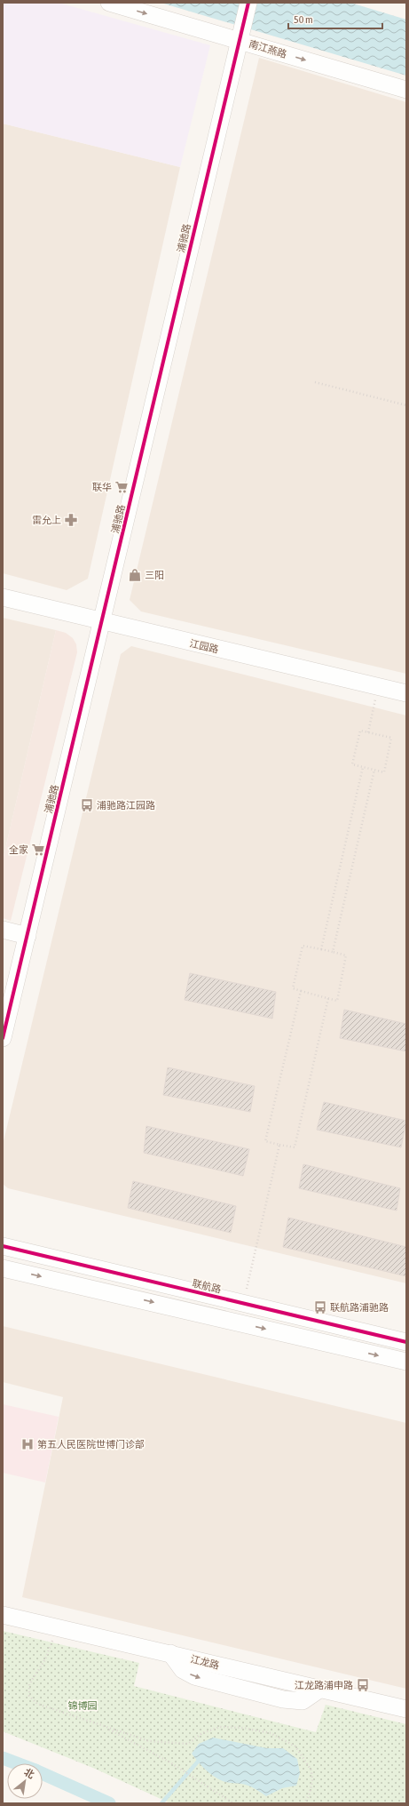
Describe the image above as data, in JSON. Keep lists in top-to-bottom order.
{
  "streets": {
    "street": [
      "南江燕路",
      "浦驰路",
      "江园路",
      "联航路",
      "江龙路"
    ]
  },
  "crossings": [
    ["南江燕路", "浦驰路"],
    ["浦驰路", "江园路"]
  ],
  "one_way": ["南江燕路"],
  "parks": ["锦博园"],
  "places": {
    "supermarket": ["联华", "全家"],
    "pharmacy": ["雷允上"],
    "shop": ["三阳"],
    "bus stop": ["浦驰路江园路", "联航路浦驰路", "江龙路浦申路"],
    "hospital": ["第五人民医院世博门诊部"]
  },
  "scale_bar": "50 m",
  "north": "top right"
}
